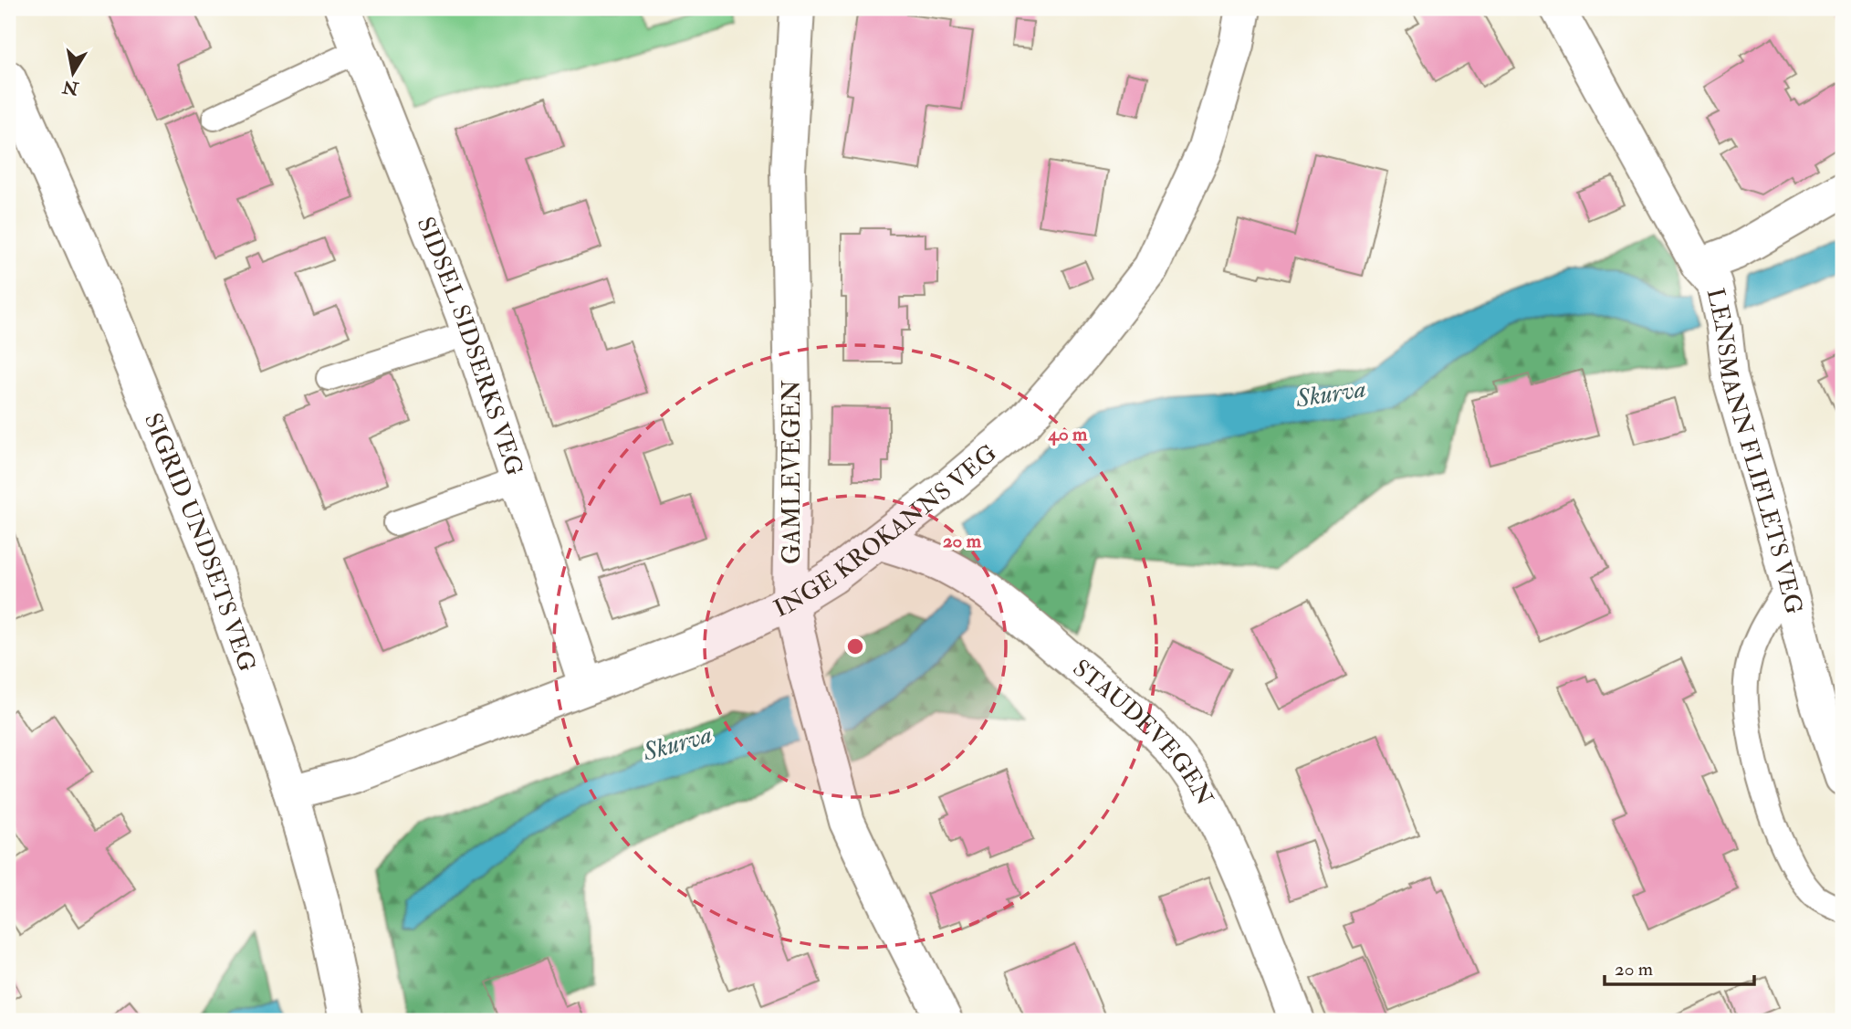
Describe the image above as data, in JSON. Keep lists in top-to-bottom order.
{
  "streets": {
    "street": [
      "SIDSEL SIDSERKS VEG",
      "LENSMANN FLIFLETS VEG",
      "GAMLEVEGEN",
      "INGE KROKANNS VEG",
      "SIGRID UNDSETS VEG",
      "STAUDEVEGEN"
    ]
  },
  "crossings": [
    ["SIDSEL SIDSERKS VEG", "INGE KROKANNS VEG"],
    ["GAMLEVEGEN", "INGE KROKANNS VEG"],
    ["INGE KROKANNS VEG", "SIGRID UNDSETS VEG"],
    ["INGE KROKANNS VEG", "STAUDEVEGEN"]
  ],
  "water": ["Skurva"],
  "scale_bar": "20 m",
  "north": "bottom",
  "rings": ["40 m", "20 m"]
}
